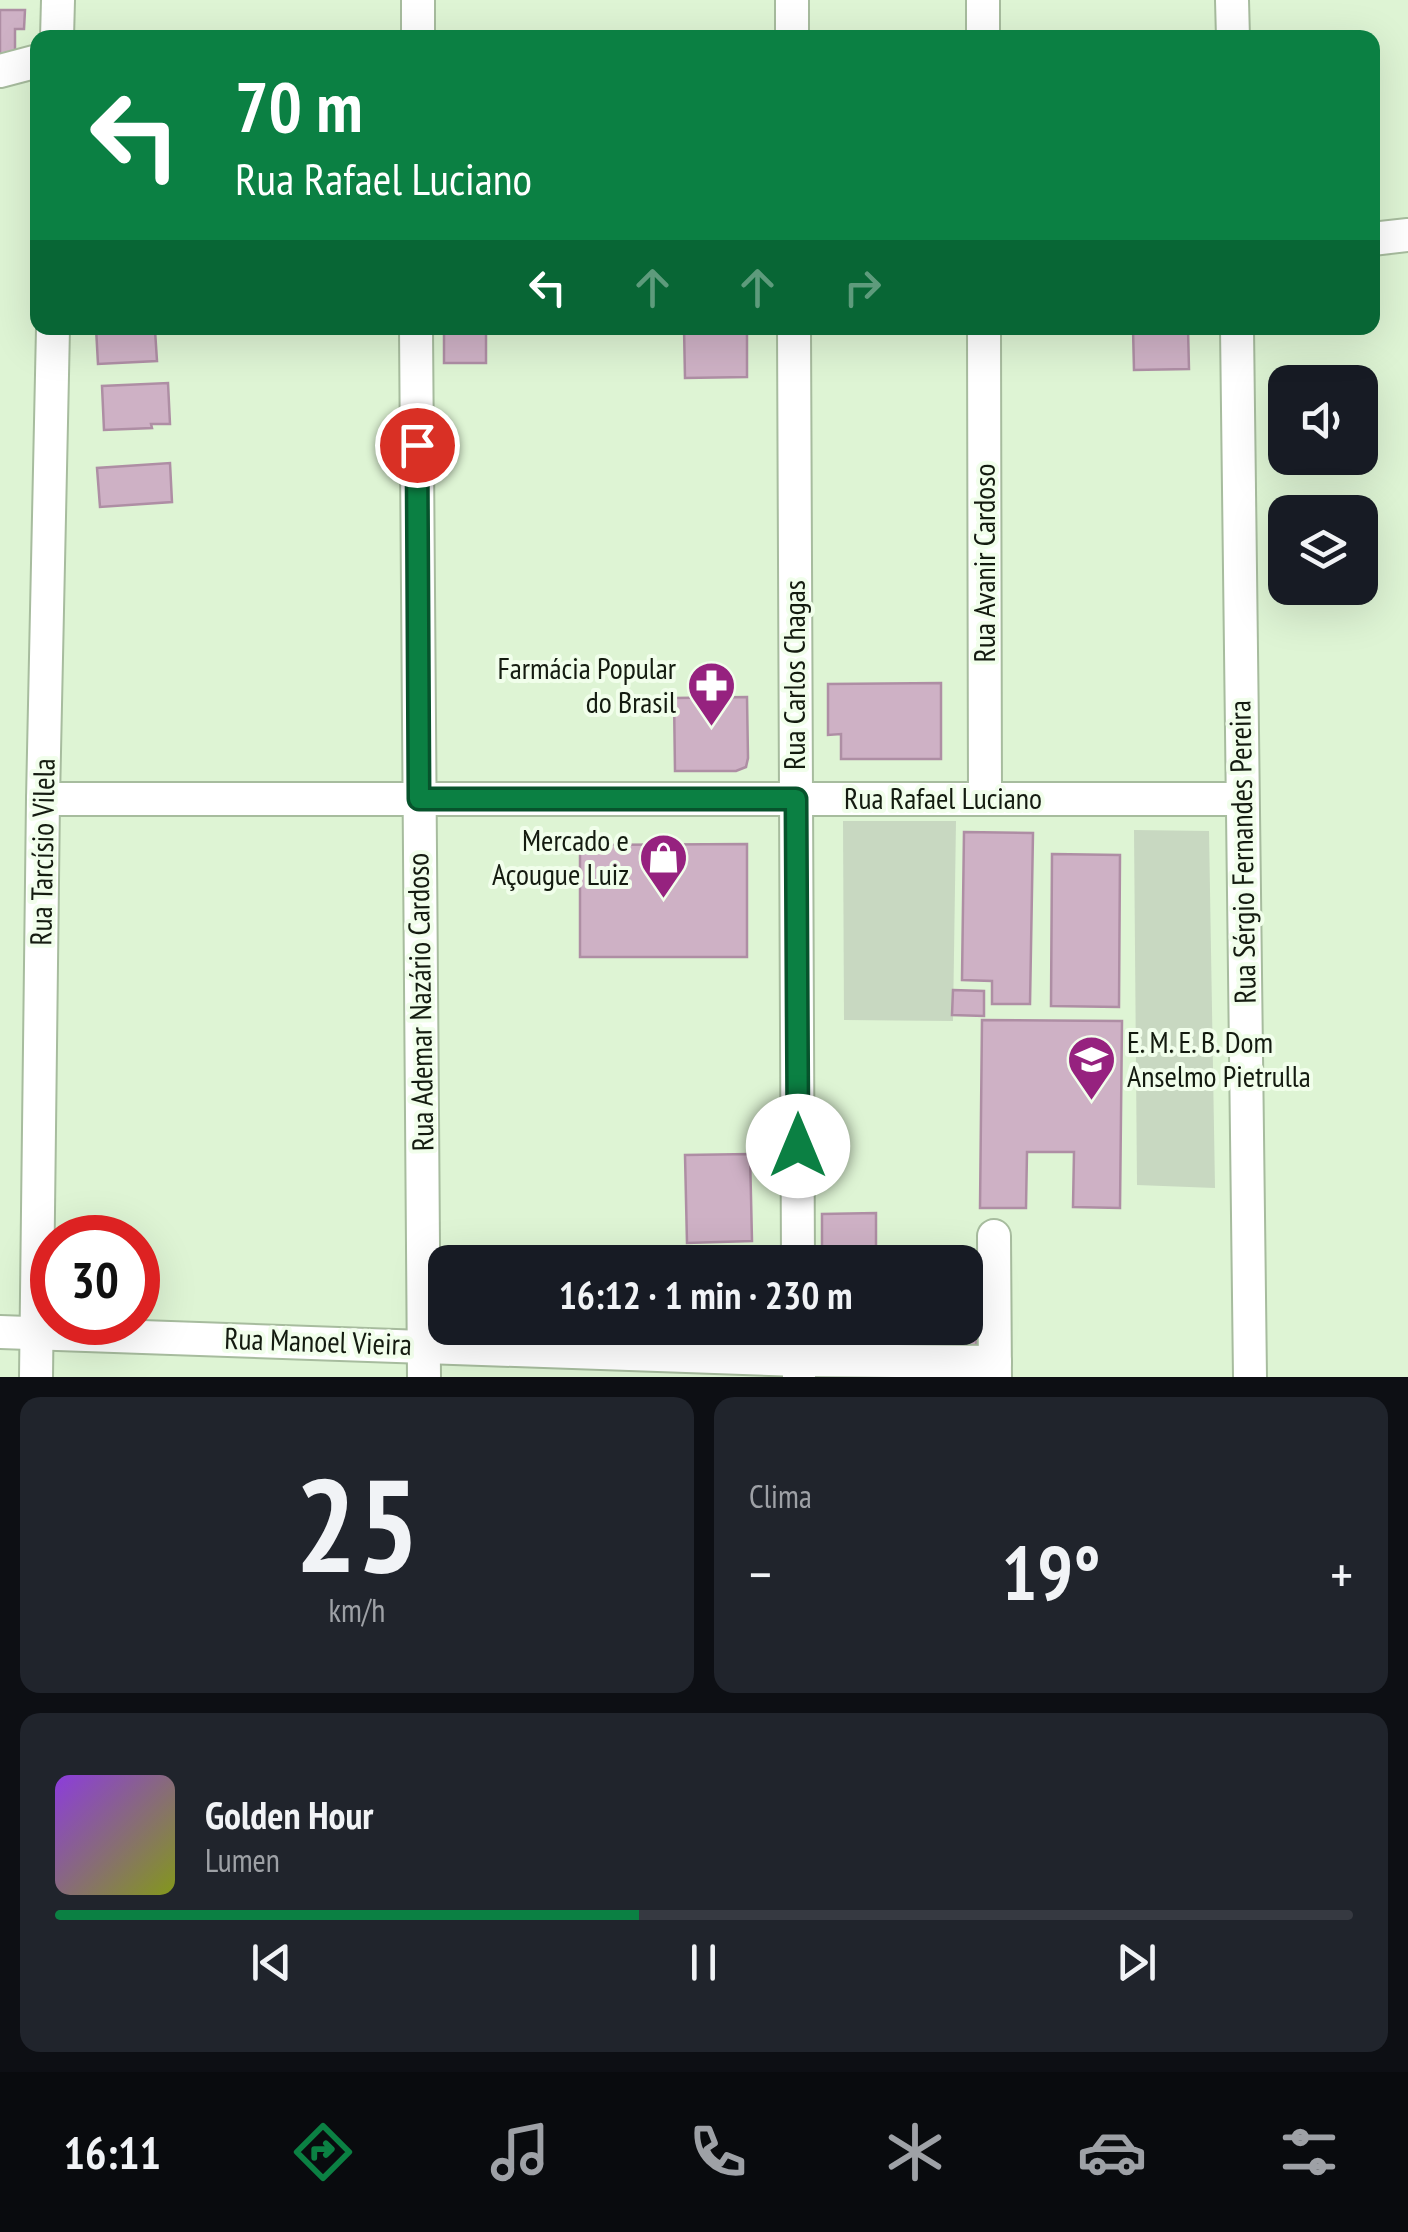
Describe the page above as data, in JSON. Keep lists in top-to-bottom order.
{
  "streets": {
    "street": [
      "Rua Avanir Cardoso",
      "Rua Carlos Chagas",
      "Rua Rafael Luciano",
      "Rua Tarcísio Vilela",
      "Rua Sérgio Fernandes Pereira",
      "Rua Ademar Nazário Cardoso",
      "Rua Manoel Vieira"
    ]
  },
  "crossings": [
    ["Rua Avanir Cardoso", "Rua Rafael Luciano"],
    ["Rua Carlos Chagas", "Rua Rafael Luciano"],
    ["Rua Rafael Luciano", "Rua Tarcísio Vilela"],
    ["Rua Rafael Luciano", "Rua Sérgio Fernandes Pereira"],
    ["Rua Rafael Luciano", "Rua Ademar Nazário Cardoso"],
    ["Rua Ademar Nazário Cardoso", "Rua Manoel Vieira"]
  ],
  "places": {
    "pharmacy": ["Farmácia Popular do Brasil"],
    "shop": ["Mercado e Açougue Luiz"],
    "school or university": ["E. M. E. B. Dom Anselmo Pietrulla"]
  },
  "page": {
    "turn": ["70 m", "Rua Rafael Luciano"],
    "limit": "30",
    "trip": "16:12 · 1 min · 230 m",
    "tile": [
      ["25", "km/h"],
      "Clima"
    ],
    "heat": ["−", "19°", "+"],
    "song": ["Golden Hour", "Lumen"],
    "tabs": "16:11"
  }
}
